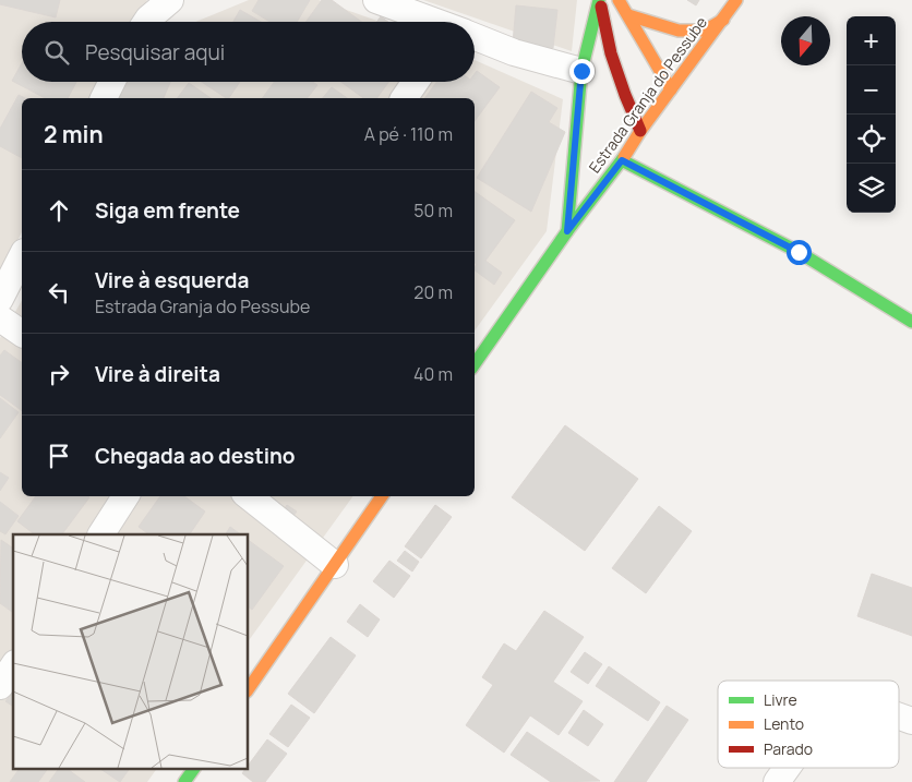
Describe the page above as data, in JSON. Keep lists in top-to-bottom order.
{
  "streets": {
    "main road": ["Estrada Granja do Pessube"]
  },
  "legend": ["Livre", "Lento", "Parado"],
  "north": "bottom",
  "page": {
    "map_buttons": ["+", "−"],
    "search": "Pesquisar aqui",
    "heading": ["2 min", "A pé · 110 m"],
    "list": [
      ["Siga em frente", "50 m"],
      ["Vire à esquerda", "Estrada Granja do Pessube", "20 m"],
      ["Vire à direita", "40 m"],
      "Chegada ao destino"
    ]
  }
}
